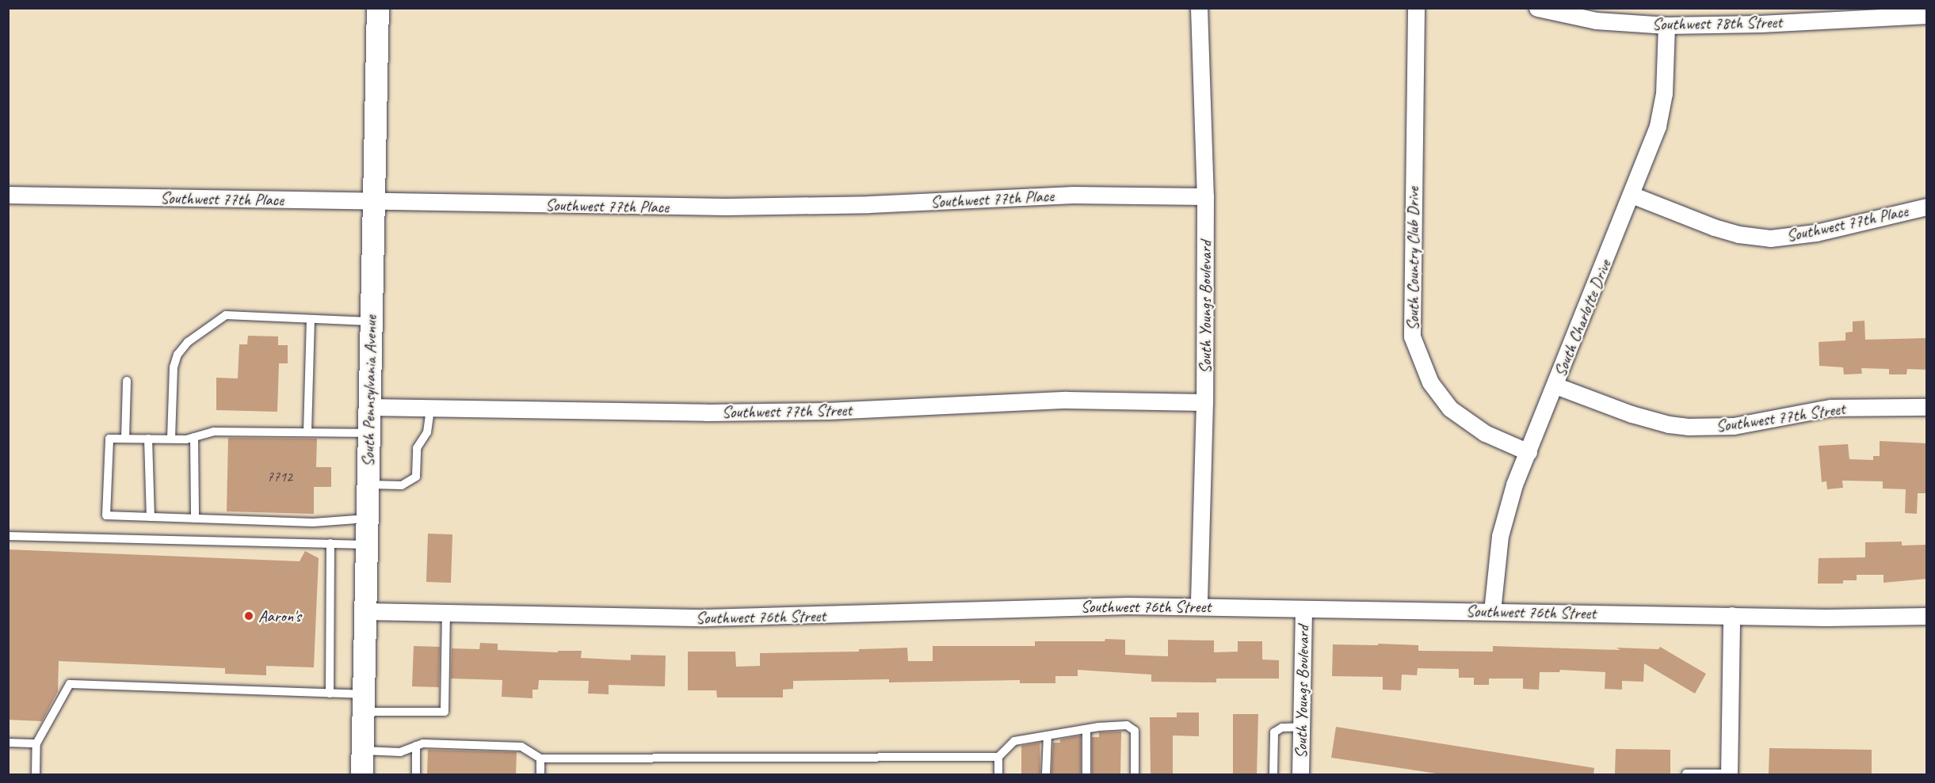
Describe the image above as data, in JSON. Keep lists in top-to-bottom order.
{
  "streets": {
    "main road": ["South Pennsylvania Avenue"],
    "street": [
      "Southwest 78th Street",
      "Southwest 77th Place",
      "South Country Club Drive",
      "South Youngs Boulevard",
      "South Charlotte Drive",
      "Southwest 77th Street",
      "Southwest 76th Street"
    ]
  },
  "crossings": [
    ["Southwest 78th Street", "South Charlotte Drive"],
    ["Southwest 77th Place", "South Youngs Boulevard"],
    ["Southwest 77th Place", "South Charlotte Drive"],
    ["Southwest 77th Place", "South Pennsylvania Avenue"],
    ["South Country Club Drive", "South Charlotte Drive"],
    ["South Youngs Boulevard", "Southwest 77th Street"],
    ["South Youngs Boulevard", "Southwest 76th Street"],
    ["South Charlotte Drive", "Southwest 77th Street"],
    ["South Charlotte Drive", "Southwest 76th Street"],
    ["South Pennsylvania Avenue", "Southwest 77th Street"],
    ["South Pennsylvania Avenue", "Southwest 76th Street"]
  ],
  "places": ["Aaron's"],
  "house_numbers": ["7712"]
}
